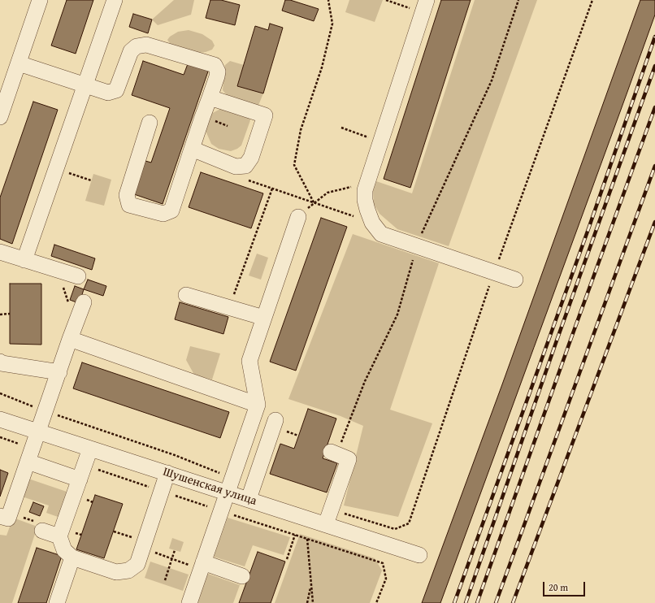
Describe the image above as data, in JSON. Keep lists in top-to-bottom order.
{
  "streets": {
    "street": ["Шушенская улица"]
  },
  "scale_bar": "20 m"
}
